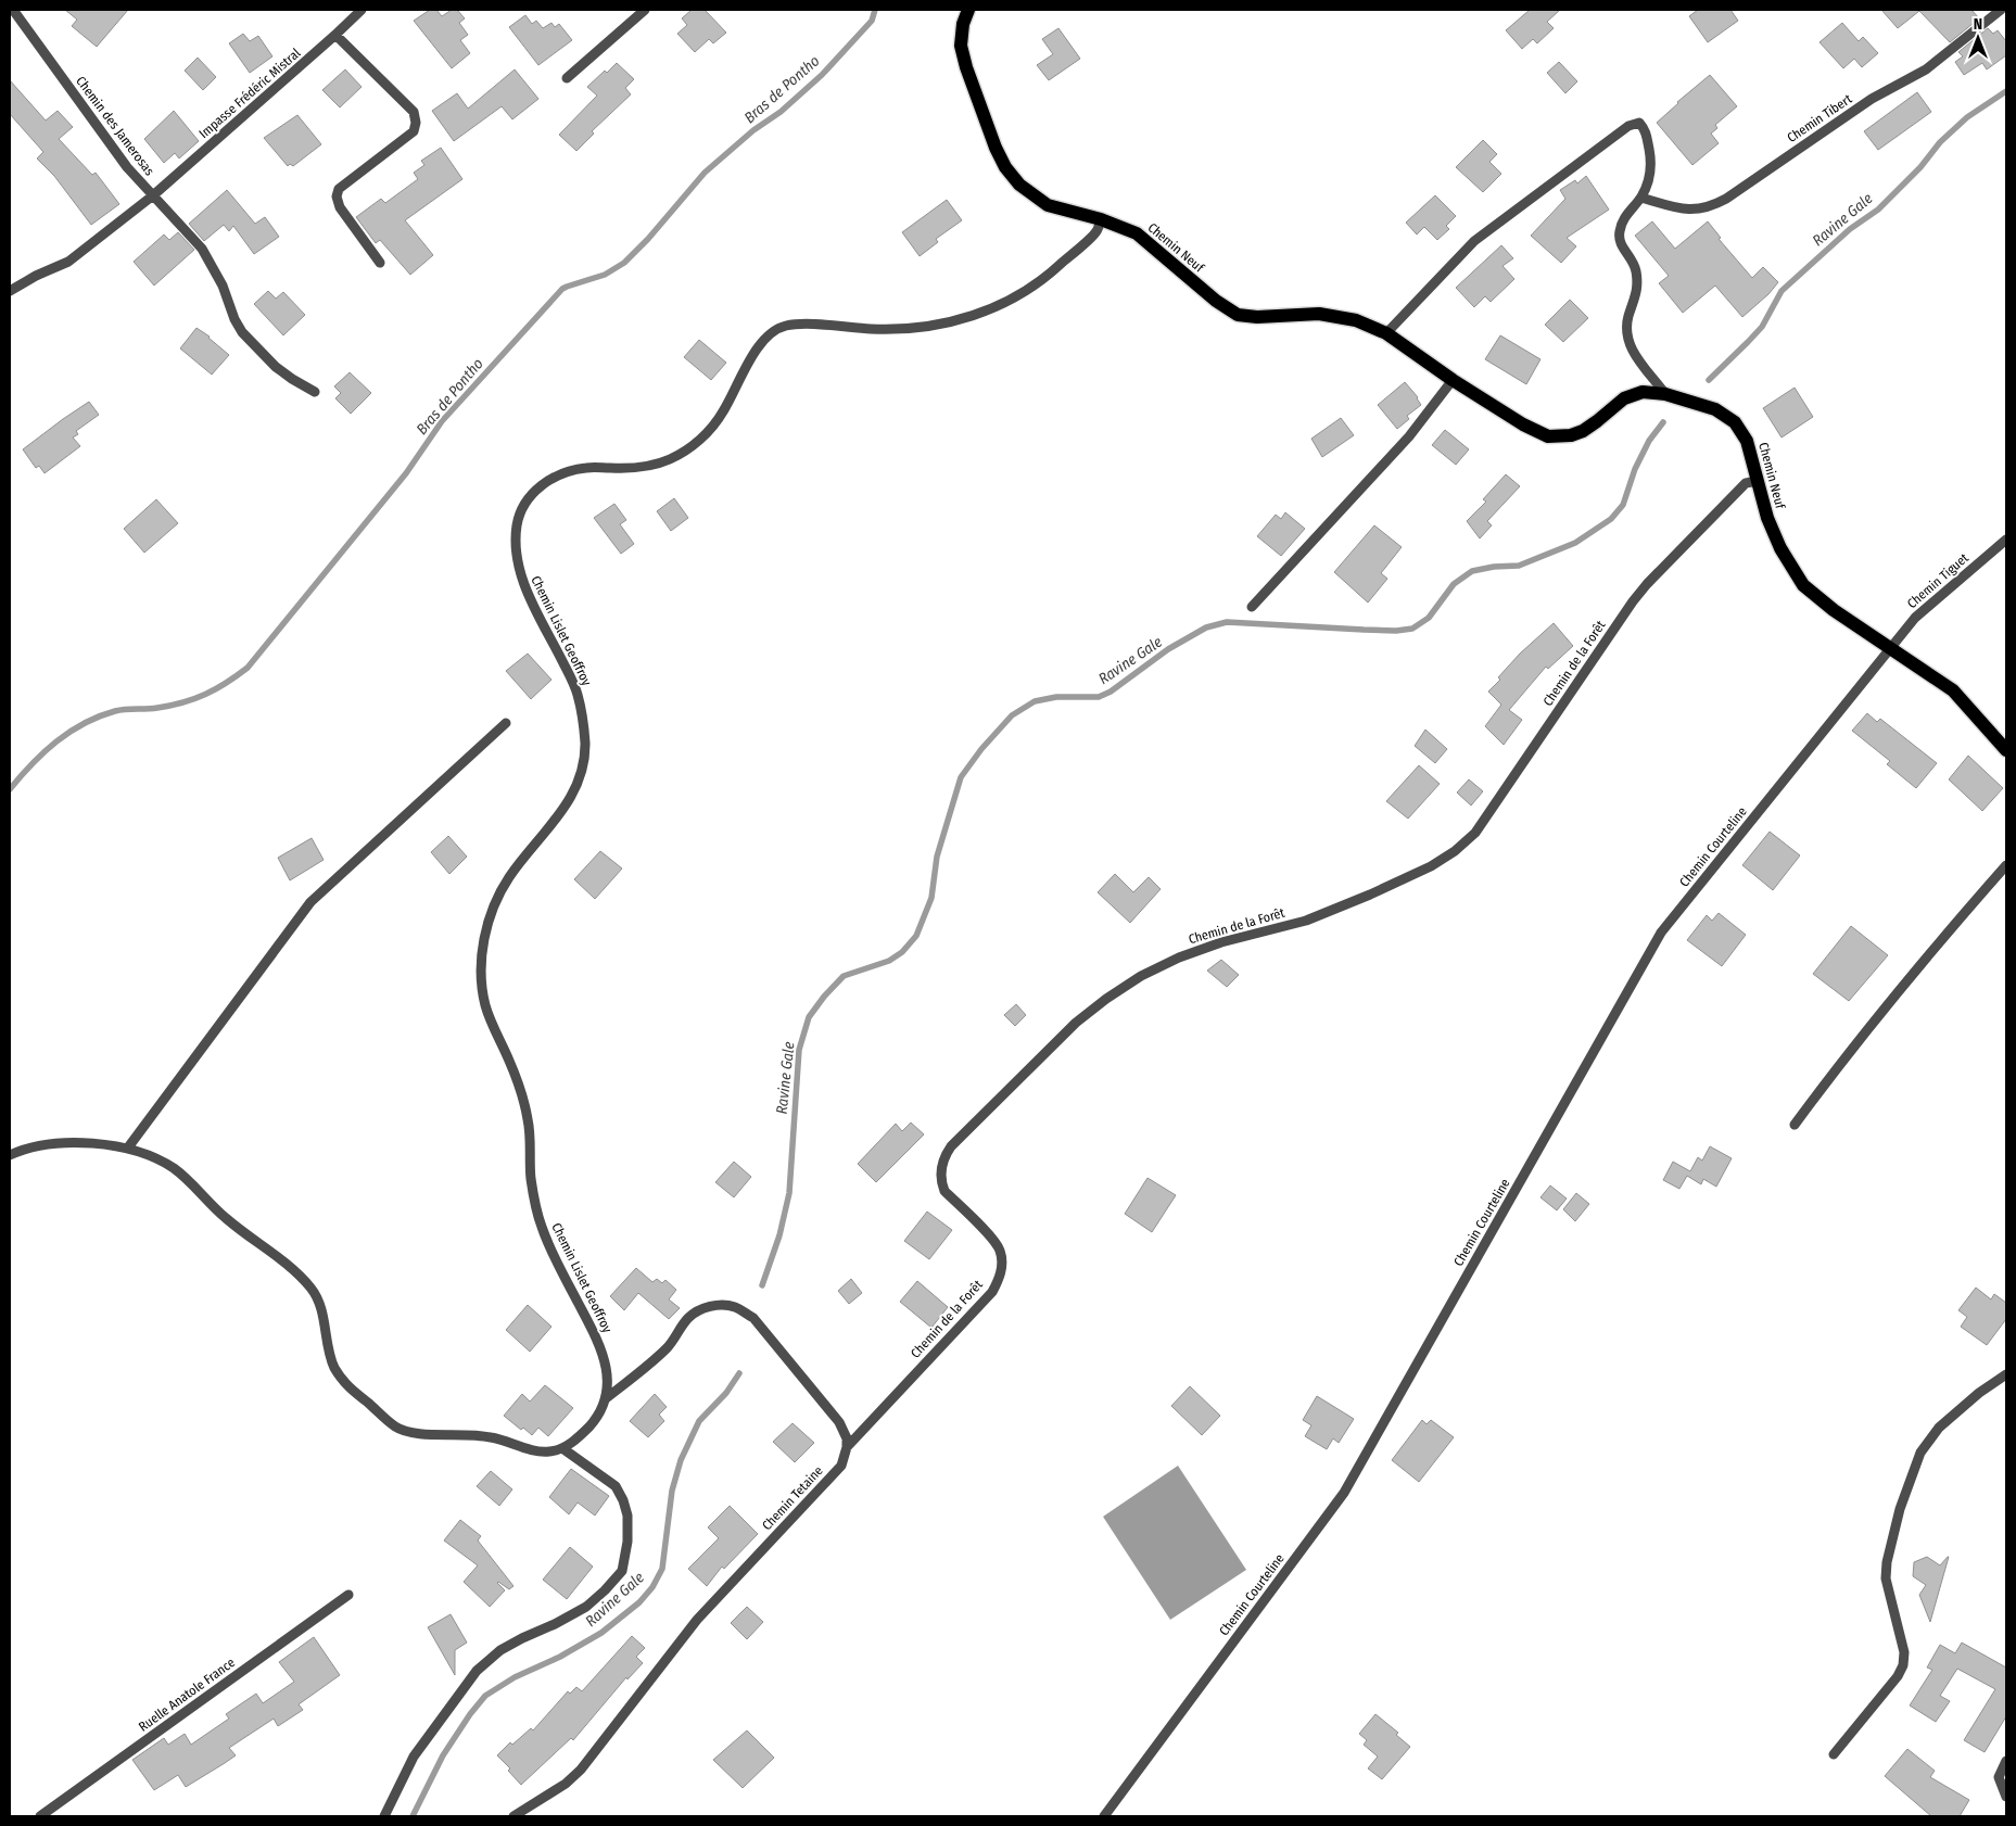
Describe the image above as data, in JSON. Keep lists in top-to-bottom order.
{
  "streets": {
    "main road": ["Chemin Neuf"],
    "street": [
      "Impasse Frédéric Mistral",
      "Chemin Tibert",
      "Chemin des Jamerosas",
      "Chemin Tiguet",
      "Chemin Lislet Geoffroy",
      "Chemin de la Forêt",
      "Chemin Courteline",
      "Chemin Tetaine",
      "Ruelle Anatole France"
    ]
  },
  "crossings": [
    ["Impasse Frédéric Mistral", "Chemin des Jamerosas"],
    ["Chemin Neuf", "Chemin Tiguet"],
    ["Chemin Neuf", "Chemin Lislet Geoffroy"],
    ["Chemin Neuf", "Chemin de la Forêt"],
    ["Chemin Neuf", "Chemin Courteline"],
    ["Chemin Tiguet", "Chemin Courteline"],
    ["Chemin de la Forêt", "Chemin Tetaine"]
  ],
  "water": ["Bras de Pontho", "Ravine Gale"],
  "north": "top"
}
